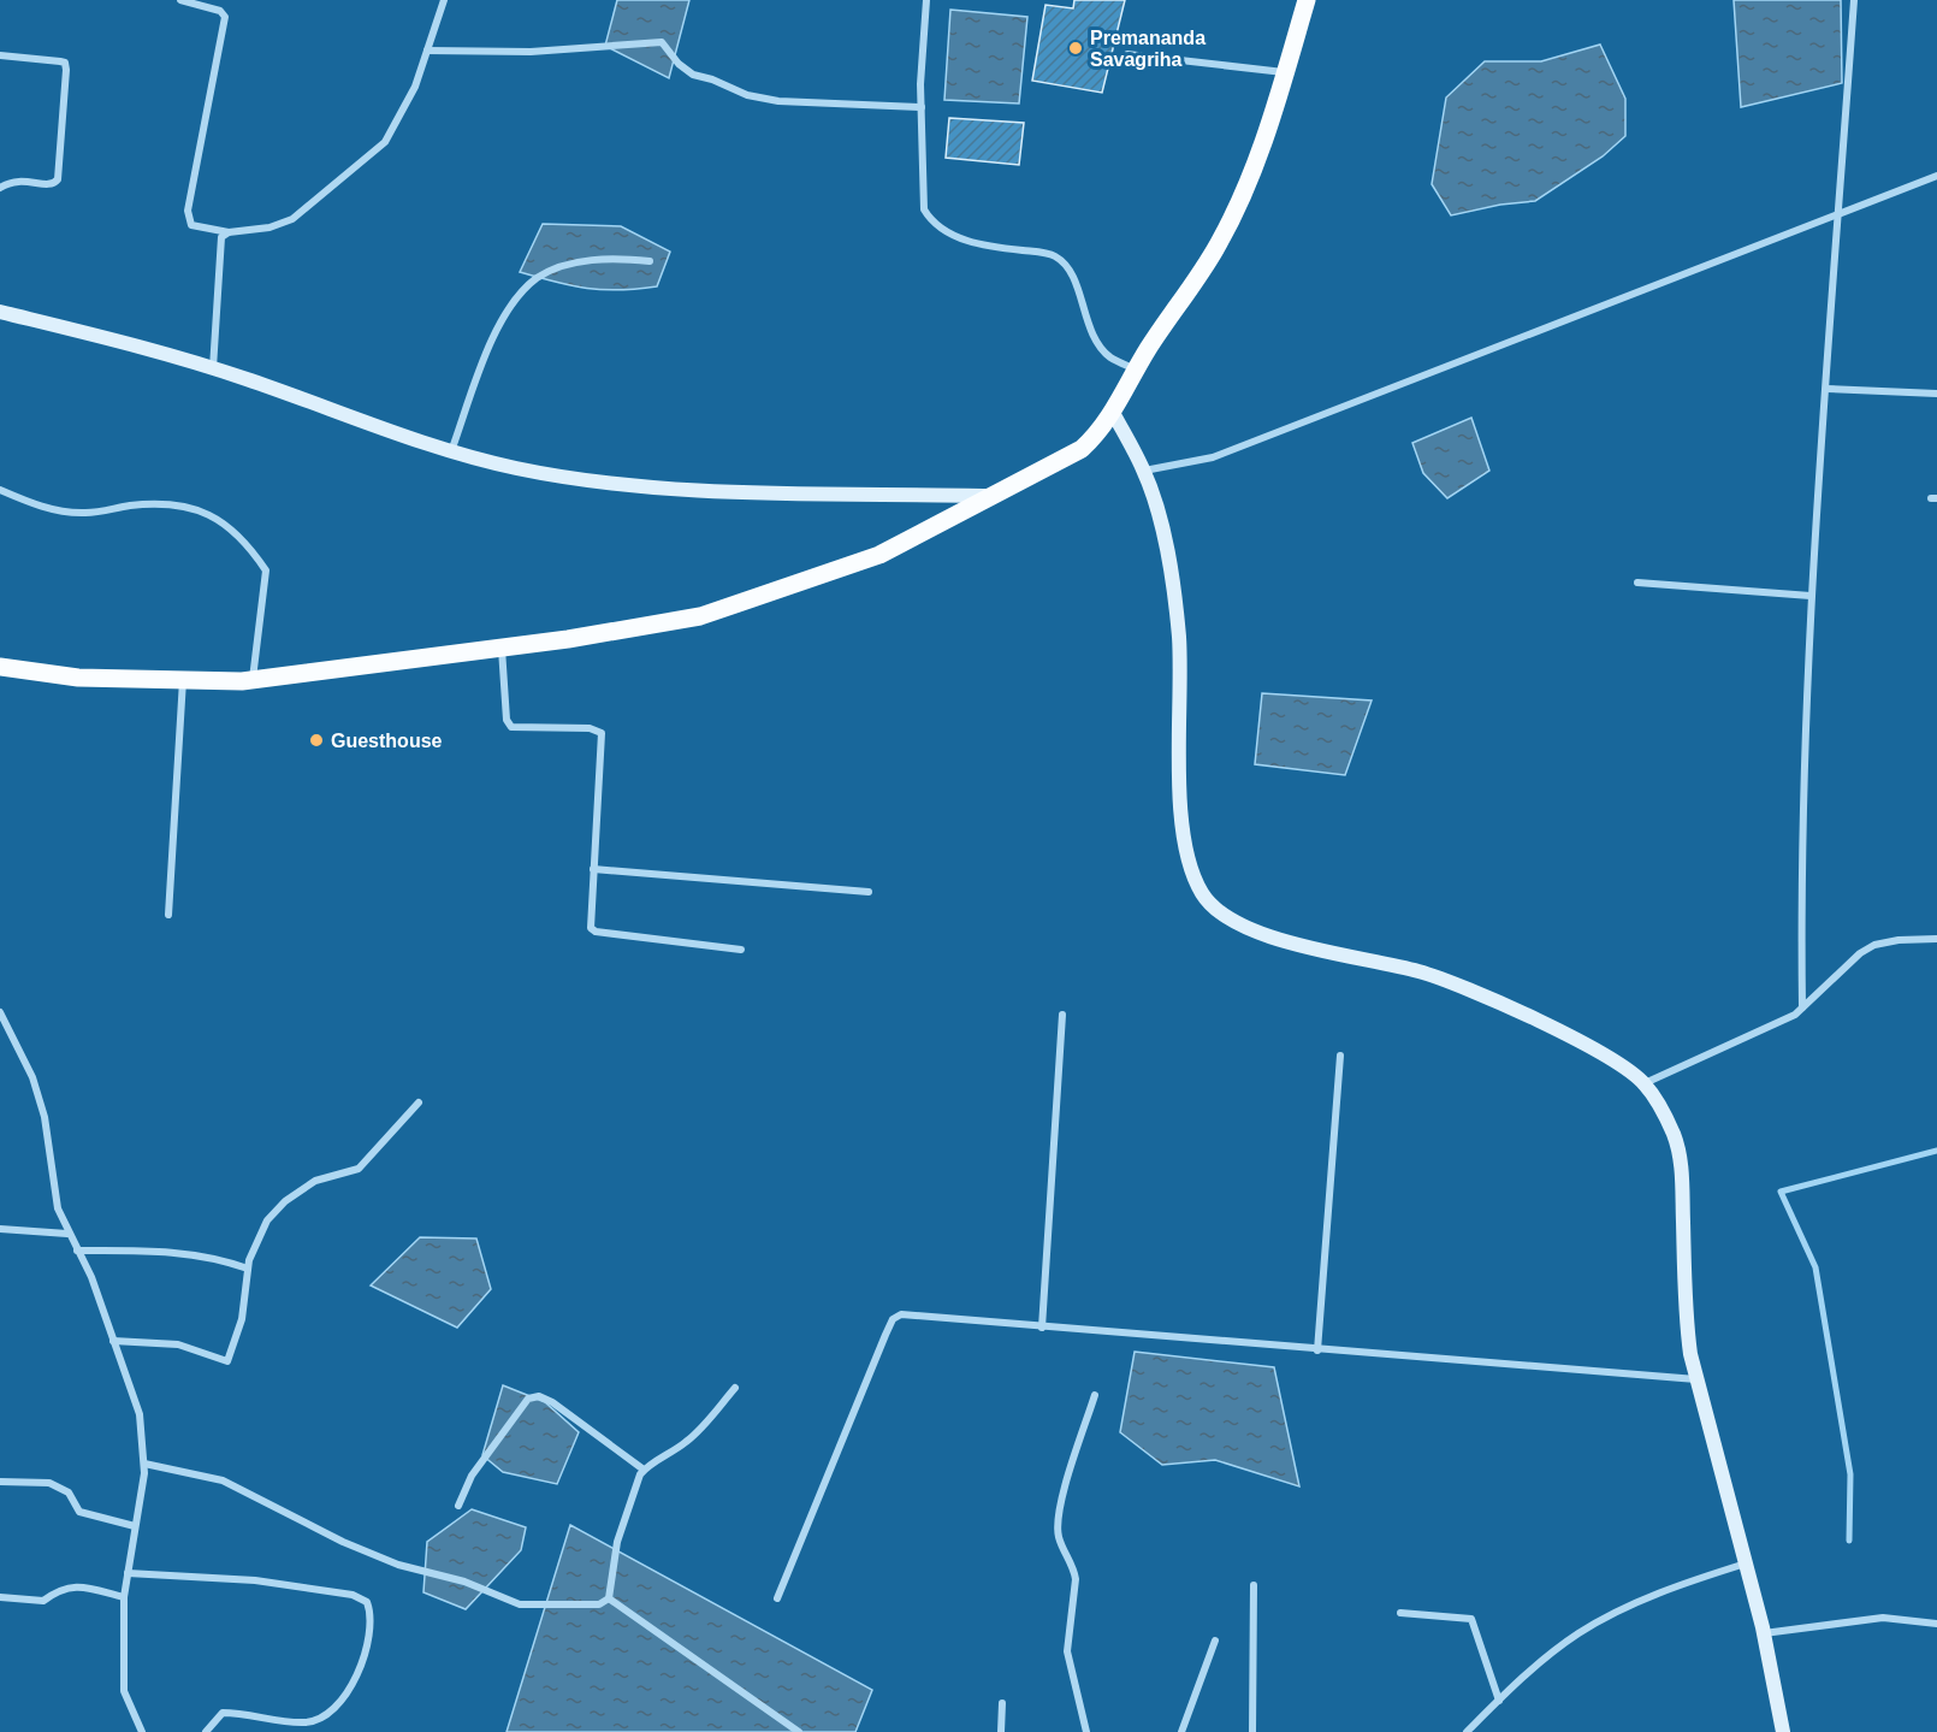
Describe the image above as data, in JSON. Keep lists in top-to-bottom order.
{
  "places": ["Premananda Savagriha", "Guesthouse"]
}
